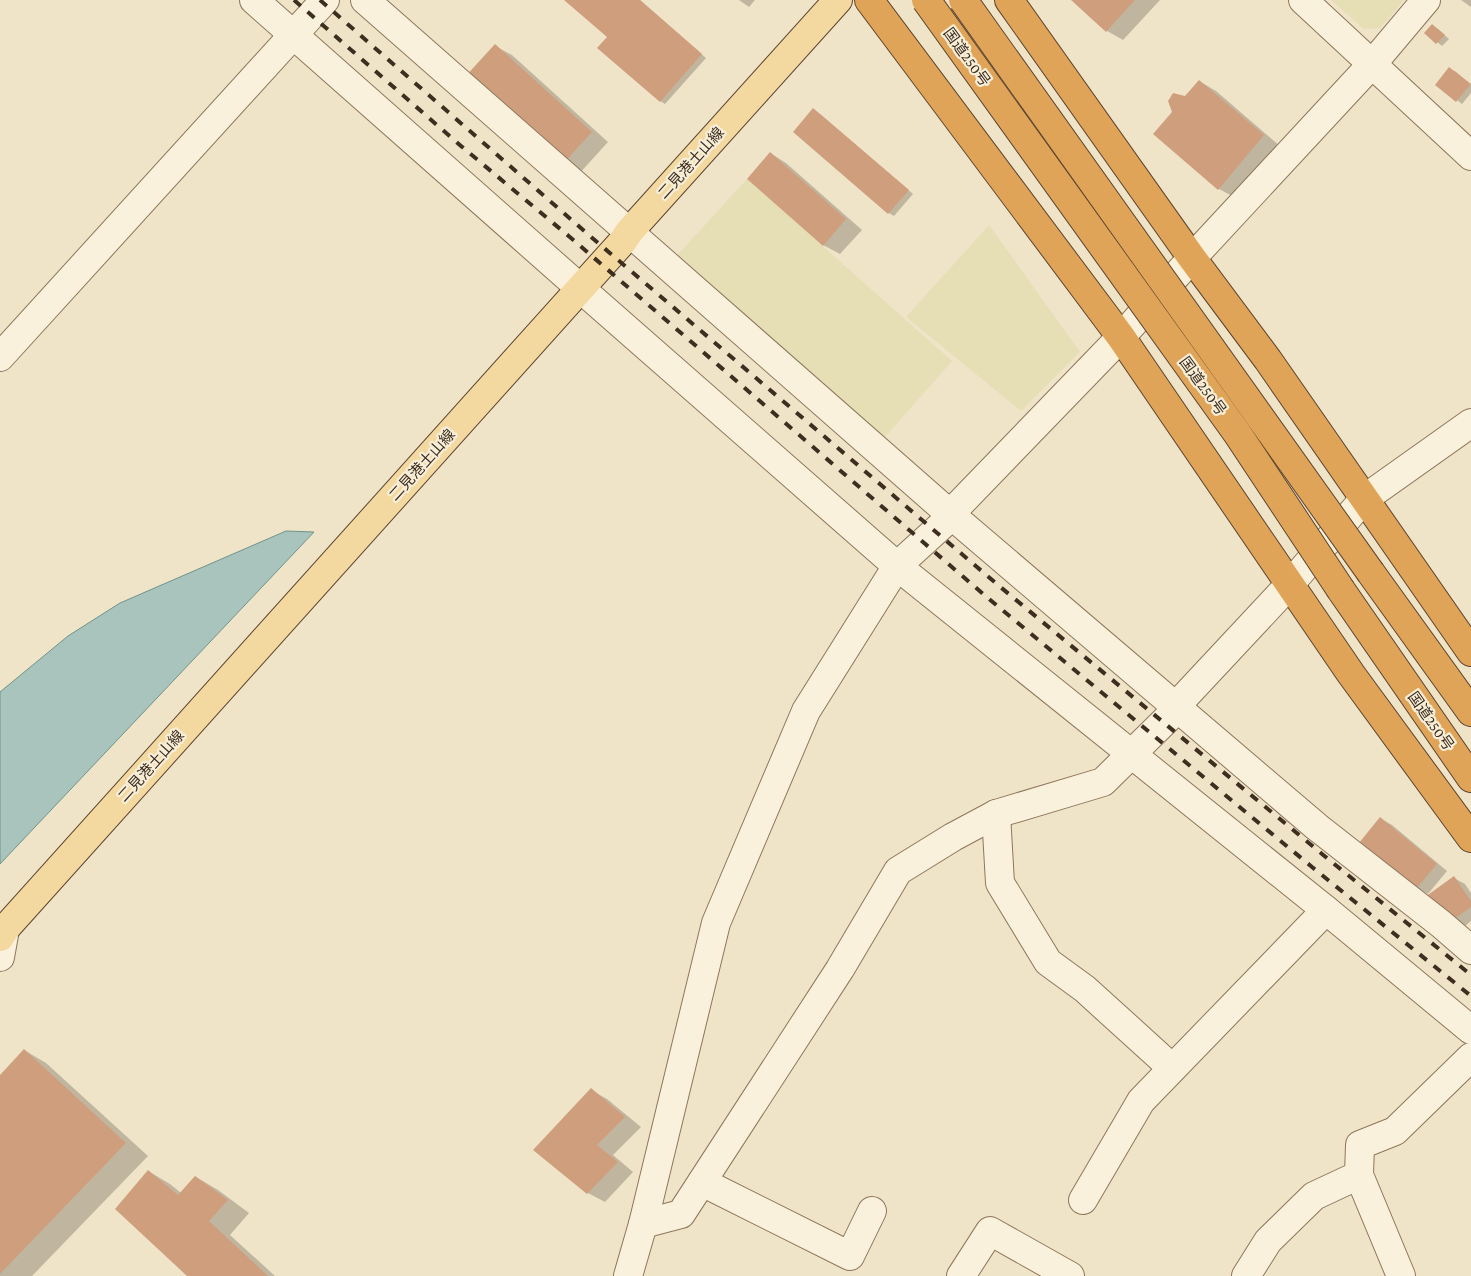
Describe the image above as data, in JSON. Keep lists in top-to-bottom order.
{
  "streets": {
    "highway": ["国道250号"],
    "main road": ["二見港土山線"]
  }
}
